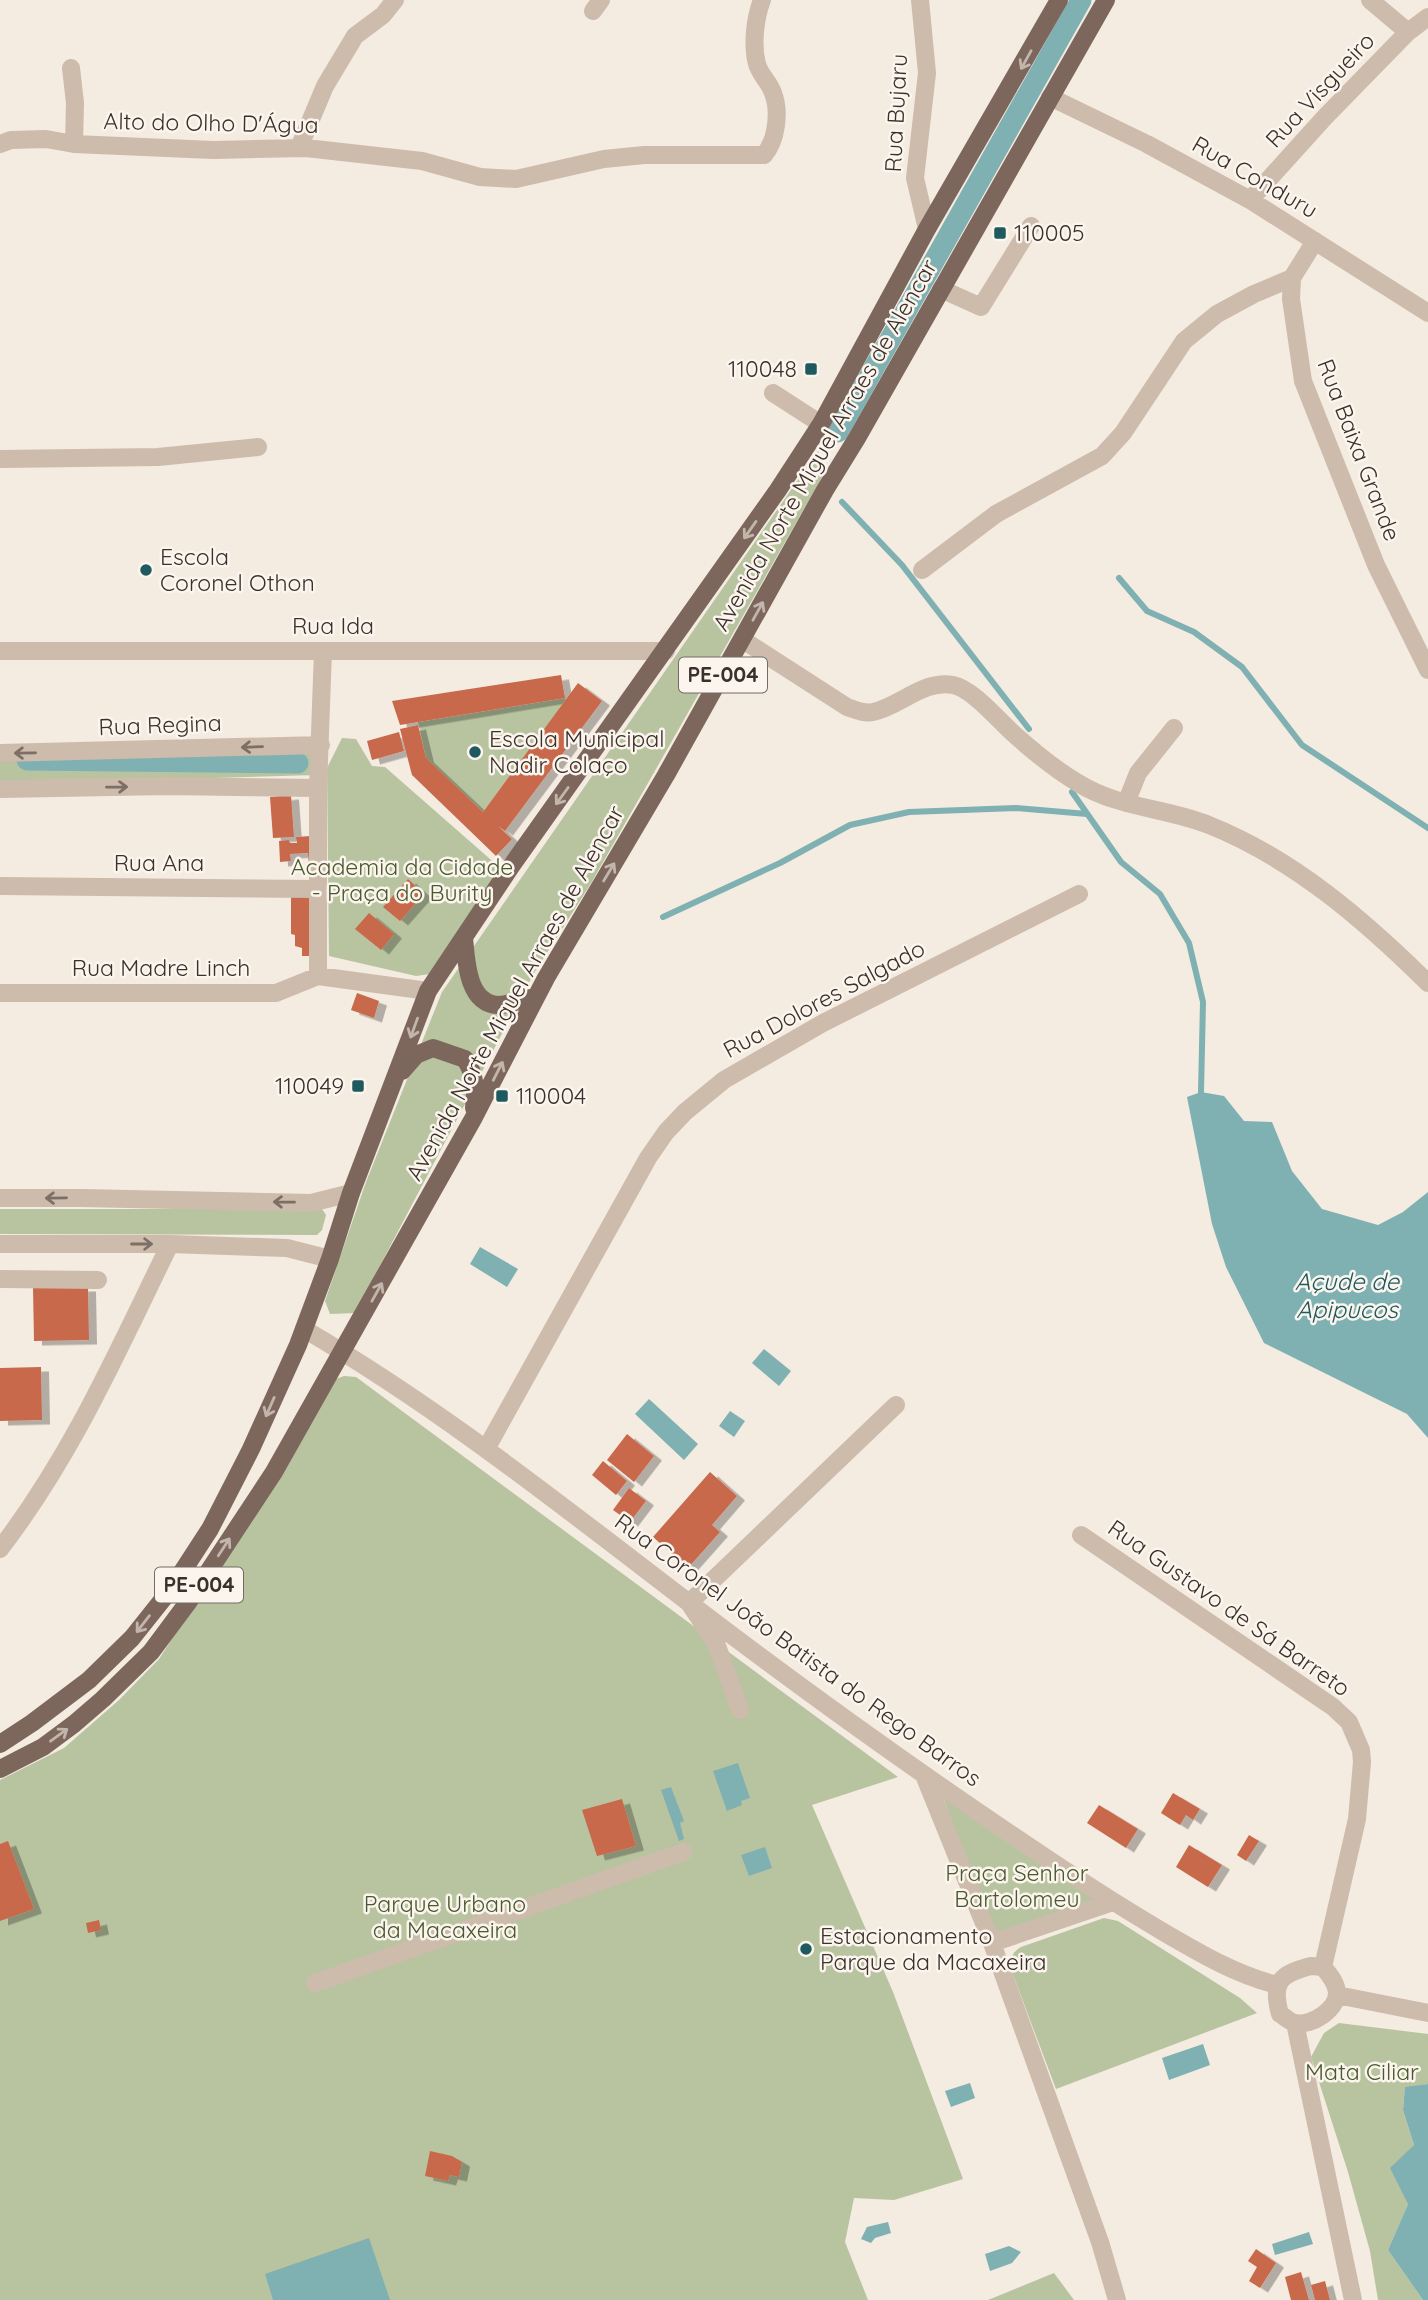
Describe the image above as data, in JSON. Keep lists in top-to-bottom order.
{
  "streets": {
    "main road": ["Avenida Norte Miguel Arraes de Alencar", "PE-004"],
    "street": [
      "Rua Visgueiro",
      "Rua Bujaru",
      "Alto do Olho D'Água",
      "Rua Conduru",
      "Rua Baixa Grande",
      "Rua Ida",
      "Rua Regina",
      "Rua Ana",
      "Rua Madre Linch",
      "Rua Dolores Salgado",
      "Rua Gustavo de Sá Barreto",
      "Rua Coronel João Batista do Rego Barros"
    ]
  },
  "crossings": [
    ["Rua Visgueiro", "Rua Conduru"],
    ["Rua Bujaru", "Avenida Norte Miguel Arraes de Alencar"],
    ["Rua Conduru", "Avenida Norte Miguel Arraes de Alencar"],
    ["Avenida Norte Miguel Arraes de Alencar", "Rua Ida"],
    ["Avenida Norte Miguel Arraes de Alencar", "Rua Coronel João Batista do Rego Barros"],
    ["Rua Dolores Salgado", "Rua Coronel João Batista do Rego Barros"],
    ["Rua Gustavo de Sá Barreto", "Rua Coronel João Batista do Rego Barros"]
  ],
  "water": ["Açude de Apipucos"],
  "parks": [
    "Academia da Cidade - Praça do Burity",
    "Praça Senhor Bartolomeu",
    "Parque Urbano da Macaxeira",
    "Mata Ciliar"
  ],
  "places": {
    "transit": [
      "110005",
      "110048",
      "110049",
      "110004"
    ],
    "other": ["Escola Coronel Othon", "Escola Municipal Nadir Colaço", "Estacionamento Parque da Macaxeira"]
  }
}
